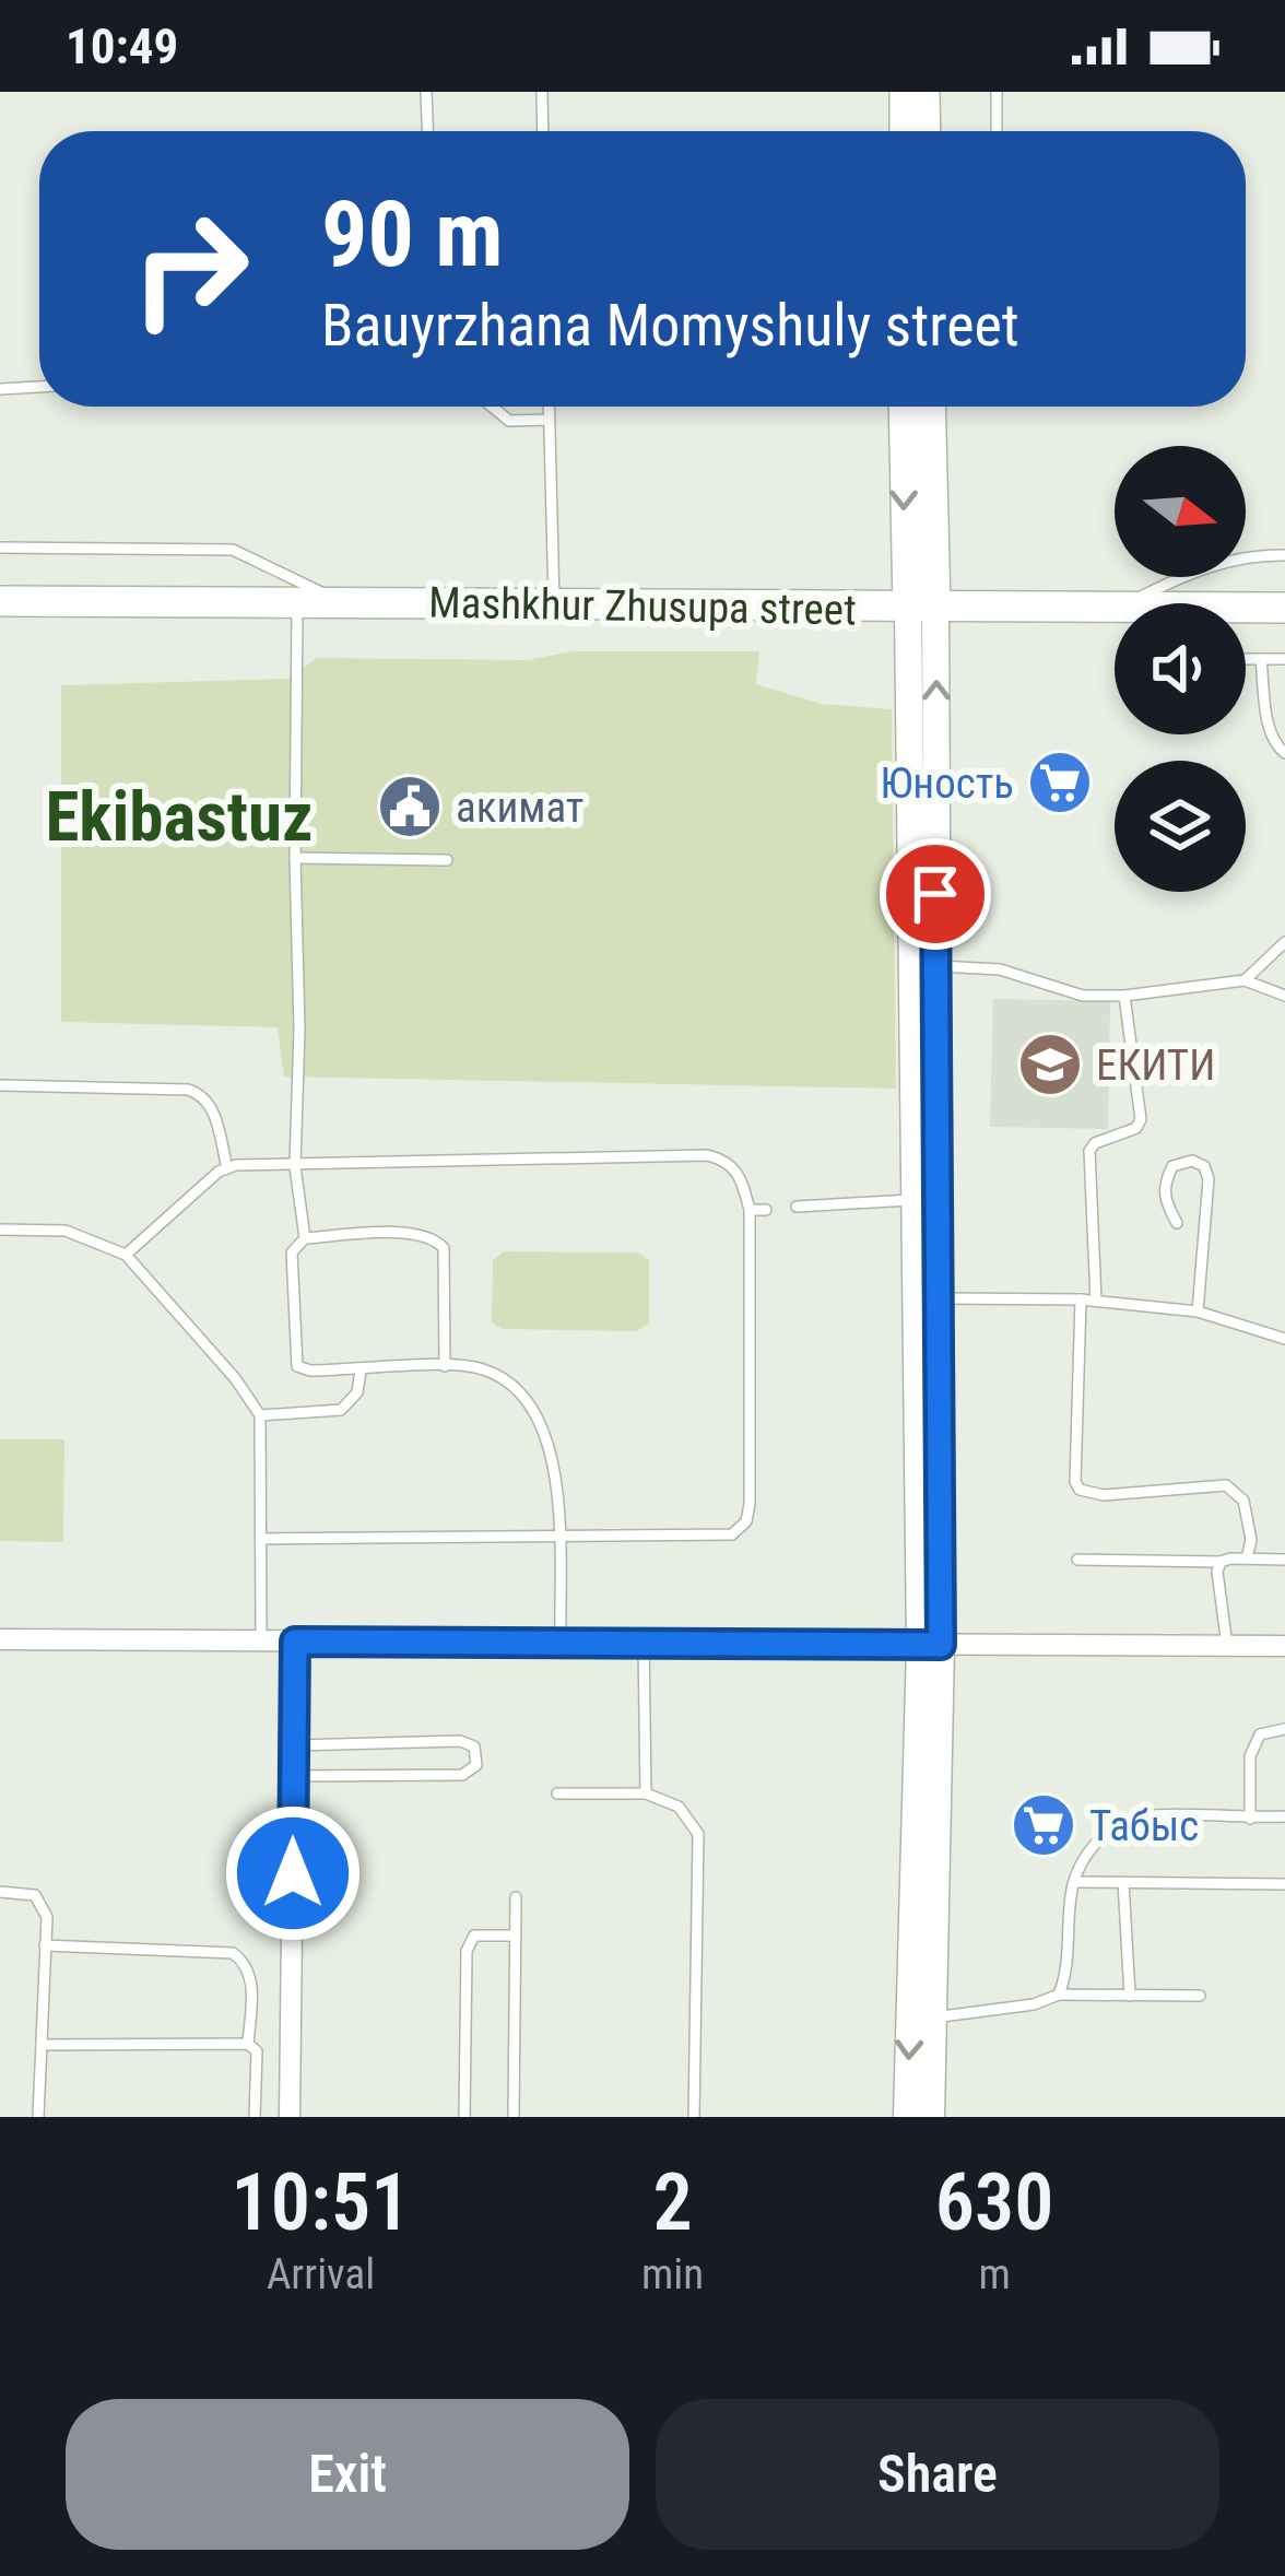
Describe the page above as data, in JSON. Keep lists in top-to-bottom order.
{
  "streets": {
    "main road": ["Mashkhur Zhusupa street"]
  },
  "districts": ["Ekibastuz"],
  "places": {
    "supermarket": ["Юность", "Табыс"],
    "public building": ["акимат"],
    "school or university": ["ЕКИТИ"]
  },
  "north": "right",
  "page": {
    "status": "10:49",
    "turn": ["90 m", "Bauyrzhana Momyshuly street"],
    "eta": [
      "10:51",
      "Arrival",
      "2",
      "min",
      "630",
      "m"
    ],
    "buttons": ["Exit", "Share"]
  }
}
